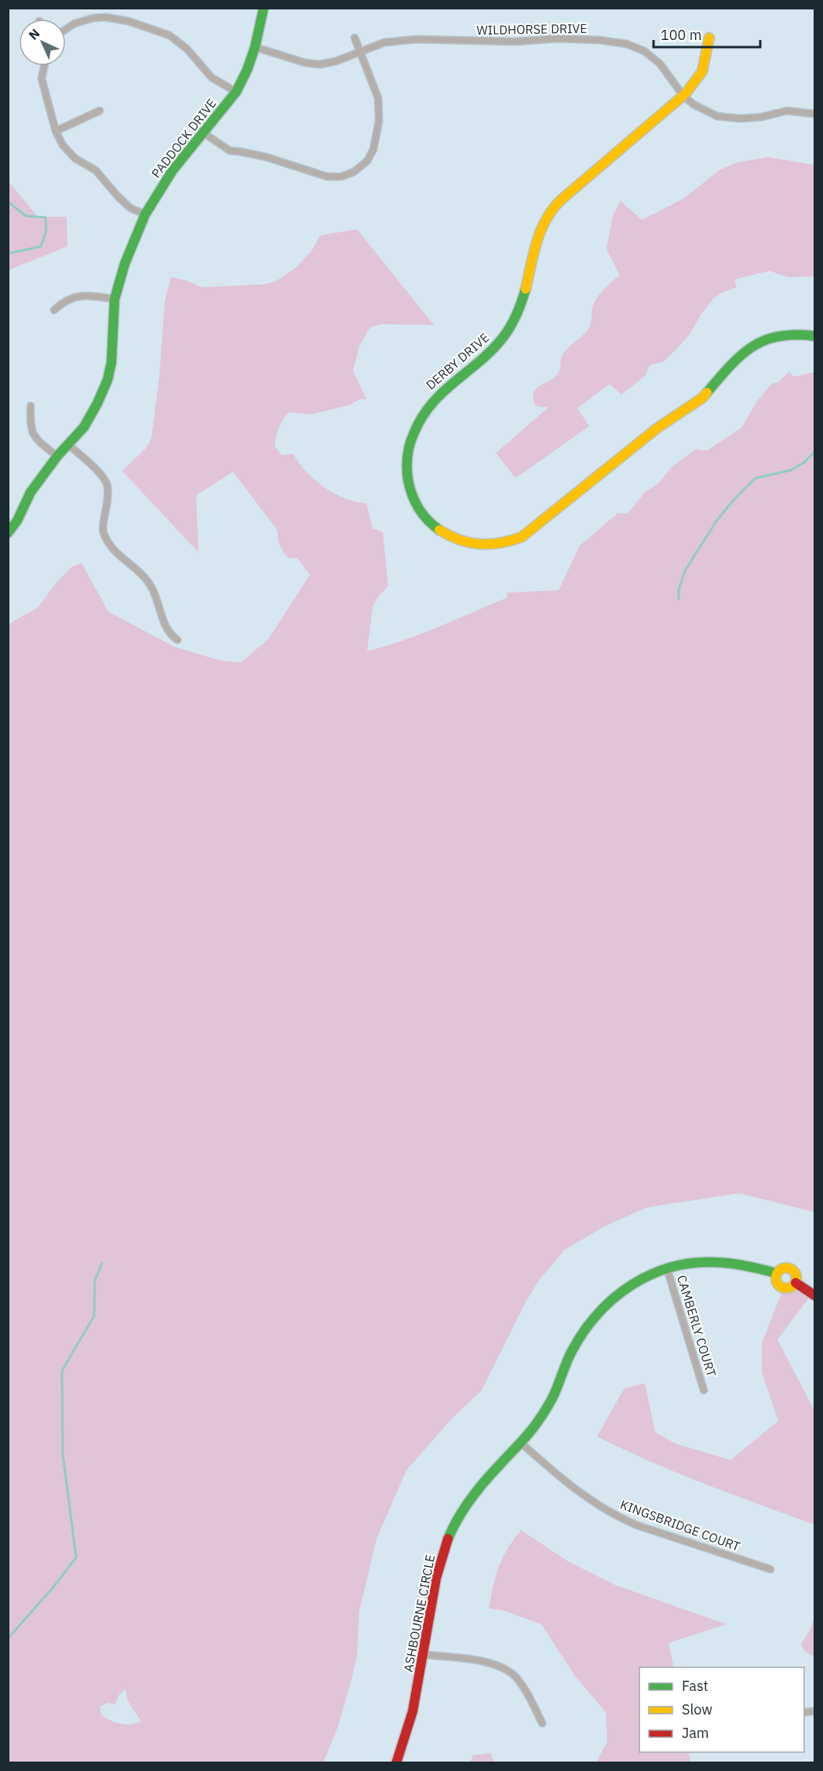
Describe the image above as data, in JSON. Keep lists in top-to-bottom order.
{
  "streets": {
    "street": [
      "WILDHORSE DRIVE",
      "PADDOCK DRIVE",
      "DERBY DRIVE",
      "CAMBERLY COURT",
      "KINGSBRIDGE COURT",
      "ASHBOURNE CIRCLE"
    ]
  },
  "crossings": [
    ["WILDHORSE DRIVE", "PADDOCK DRIVE"],
    ["WILDHORSE DRIVE", "DERBY DRIVE"],
    ["CAMBERLY COURT", "ASHBOURNE CIRCLE"],
    ["KINGSBRIDGE COURT", "ASHBOURNE CIRCLE"]
  ],
  "legend": ["Fast", "Slow", "Jam"],
  "scale_bar": "100 m",
  "north": "top left"
}
